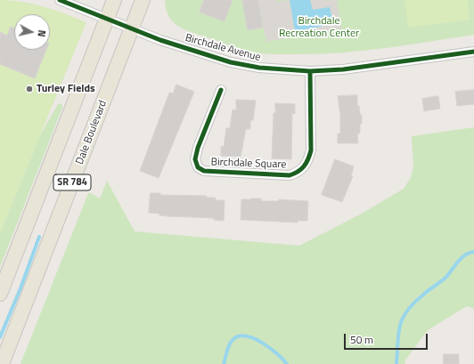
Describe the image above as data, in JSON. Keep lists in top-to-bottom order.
{
  "streets": {
    "main road": ["Dale Boulevard", "SR 784"],
    "street": ["Birchdale Avenue", "Birchdale Square"]
  },
  "crossings": [
    ["Birchdale Avenue", "Dale Boulevard"],
    ["Birchdale Avenue", "Birchdale Square"],
    ["Birchdale Avenue", "SR 784"]
  ],
  "parks": ["Birchdale Recreation Center"],
  "places": ["Turley Fields"],
  "scale_bar": "50 m",
  "north": "right"
}
